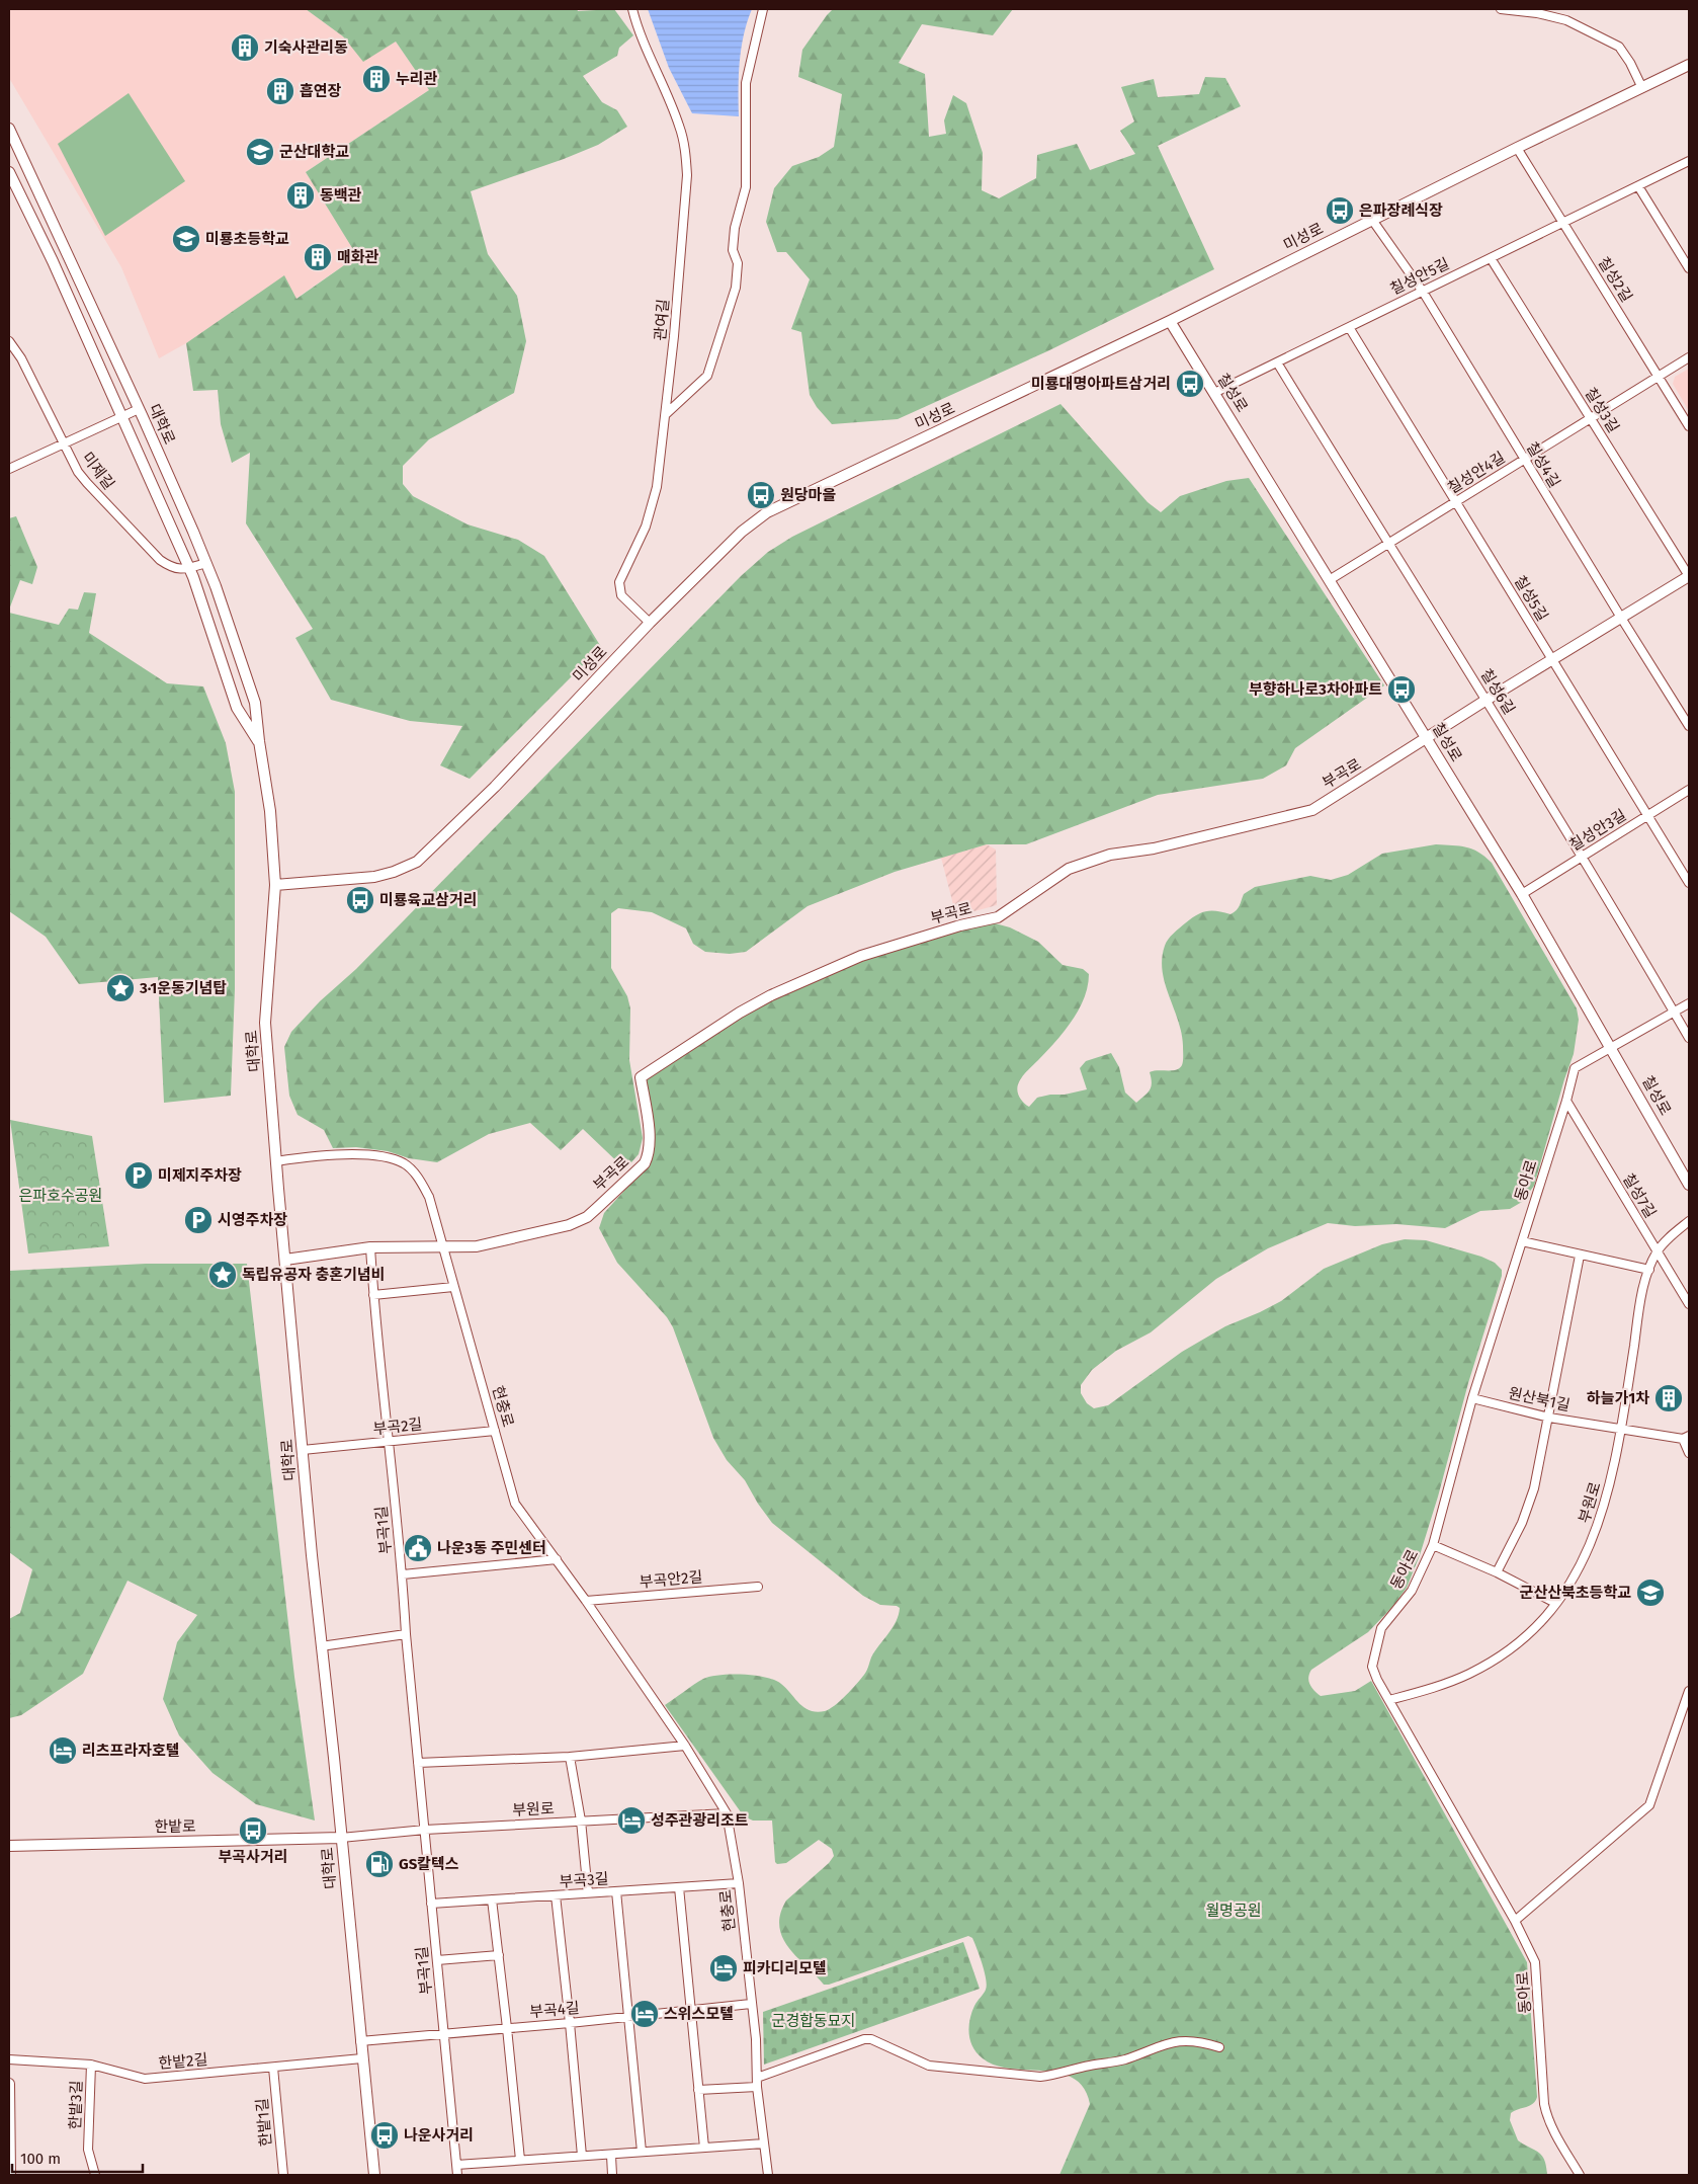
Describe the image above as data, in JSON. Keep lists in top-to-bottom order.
{
  "streets": {
    "street": [
      "미성로",
      "칠성안5길",
      "칠성2길",
      "관여길",
      "칠성로",
      "칠성3길",
      "대학로",
      "칠성4길",
      "미제길",
      "칠성안4길",
      "칠성5길",
      "칠성6길",
      "부곡로",
      "칠성안3길",
      "동아로",
      "칠성7길",
      "원산북1길",
      "현충로",
      "부곡2길",
      "부원로",
      "부곡1길",
      "부곡안2길",
      "한밭로",
      "부곡3길",
      "부곡4길",
      "한밭2길",
      "한밭3길",
      "한밭1길"
    ]
  },
  "crossings": [
    ["미성로", "칠성2길"],
    ["미성로", "관여길"],
    ["미성로", "칠성로"],
    ["미성로", "대학로"],
    ["미성로", "칠성4길"],
    ["칠성안5길", "칠성2길"],
    ["칠성안5길", "칠성로"],
    ["칠성안5길", "칠성3길"],
    ["칠성안5길", "칠성4길"],
    ["칠성안5길", "칠성5길"],
    ["칠성안5길", "칠성6길"],
    ["칠성2길", "칠성안4길"],
    ["칠성로", "칠성안4길"],
    ["칠성로", "부곡로"],
    ["칠성로", "칠성안3길"],
    ["칠성로", "동아로"],
    ["칠성3길", "칠성안4길"],
    ["칠성3길", "부곡로"],
    ["대학로", "미제길"],
    ["대학로", "부곡로"],
    ["대학로", "현충로"],
    ["대학로", "부곡2길"],
    ["대학로", "부원로"],
    ["대학로", "한밭로"],
    ["대학로", "부곡4길"],
    ["대학로", "한밭2길"],
    ["칠성4길", "칠성안4길"],
    ["칠성4길", "부곡로"],
    ["칠성안4길", "칠성5길"],
    ["칠성안4길", "칠성6길"],
    ["칠성5길", "부곡로"],
    ["칠성5길", "칠성안3길"],
    ["칠성6길", "부곡로"],
    ["칠성6길", "칠성안3길"],
    ["칠성6길", "동아로"],
    ["부곡로", "현충로"],
    ["부곡로", "부곡1길"],
    ["동아로", "칠성7길"],
    ["동아로", "원산북1길"],
    ["동아로", "부원로"],
    ["칠성7길", "부원로"],
    ["원산북1길", "부원로"],
    ["현충로", "부곡2길"],
    ["현충로", "부원로"],
    ["현충로", "부곡안2길"],
    ["현충로", "부곡3길"],
    ["현충로", "부곡4길"],
    ["부곡2길", "부곡1길"],
    ["부원로", "부곡1길"],
    ["부원로", "한밭로"],
    ["부곡1길", "부곡3길"],
    ["부곡1길", "부곡4길"],
    ["한밭2길", "한밭3길"],
    ["한밭2길", "한밭1길"]
  ],
  "parks": ["은파호수공원", "월명공원", "군경합동묘지"],
  "places": {
    "building": [
      "기숙사관리동",
      "누리관",
      "흡연장",
      "동백관",
      "매화관",
      "하늘가1차"
    ],
    "school or university": ["군산대학교", "미룡초등학교", "군산산북초등학교"],
    "bus stop": [
      "은파장례식장",
      "미룡대명아파트삼거리",
      "원당마을",
      "부향하나로3차아파트",
      "미룡육교삼거리",
      "부곡사거리",
      "나운사거리"
    ],
    "place": ["3·1운동기념탑", "독립유공자 충혼기념비"],
    "parking": ["미제지주차장", "시영주차장"],
    "public building": ["나운3동 주민센터"],
    "hotel": [
      "리츠프라자호텔",
      "성주관광리조트",
      "피카디리모텔",
      "스위스모텔"
    ],
    "fuel station": ["GS칼텍스"]
  },
  "scale_bar": "100 m"
}
